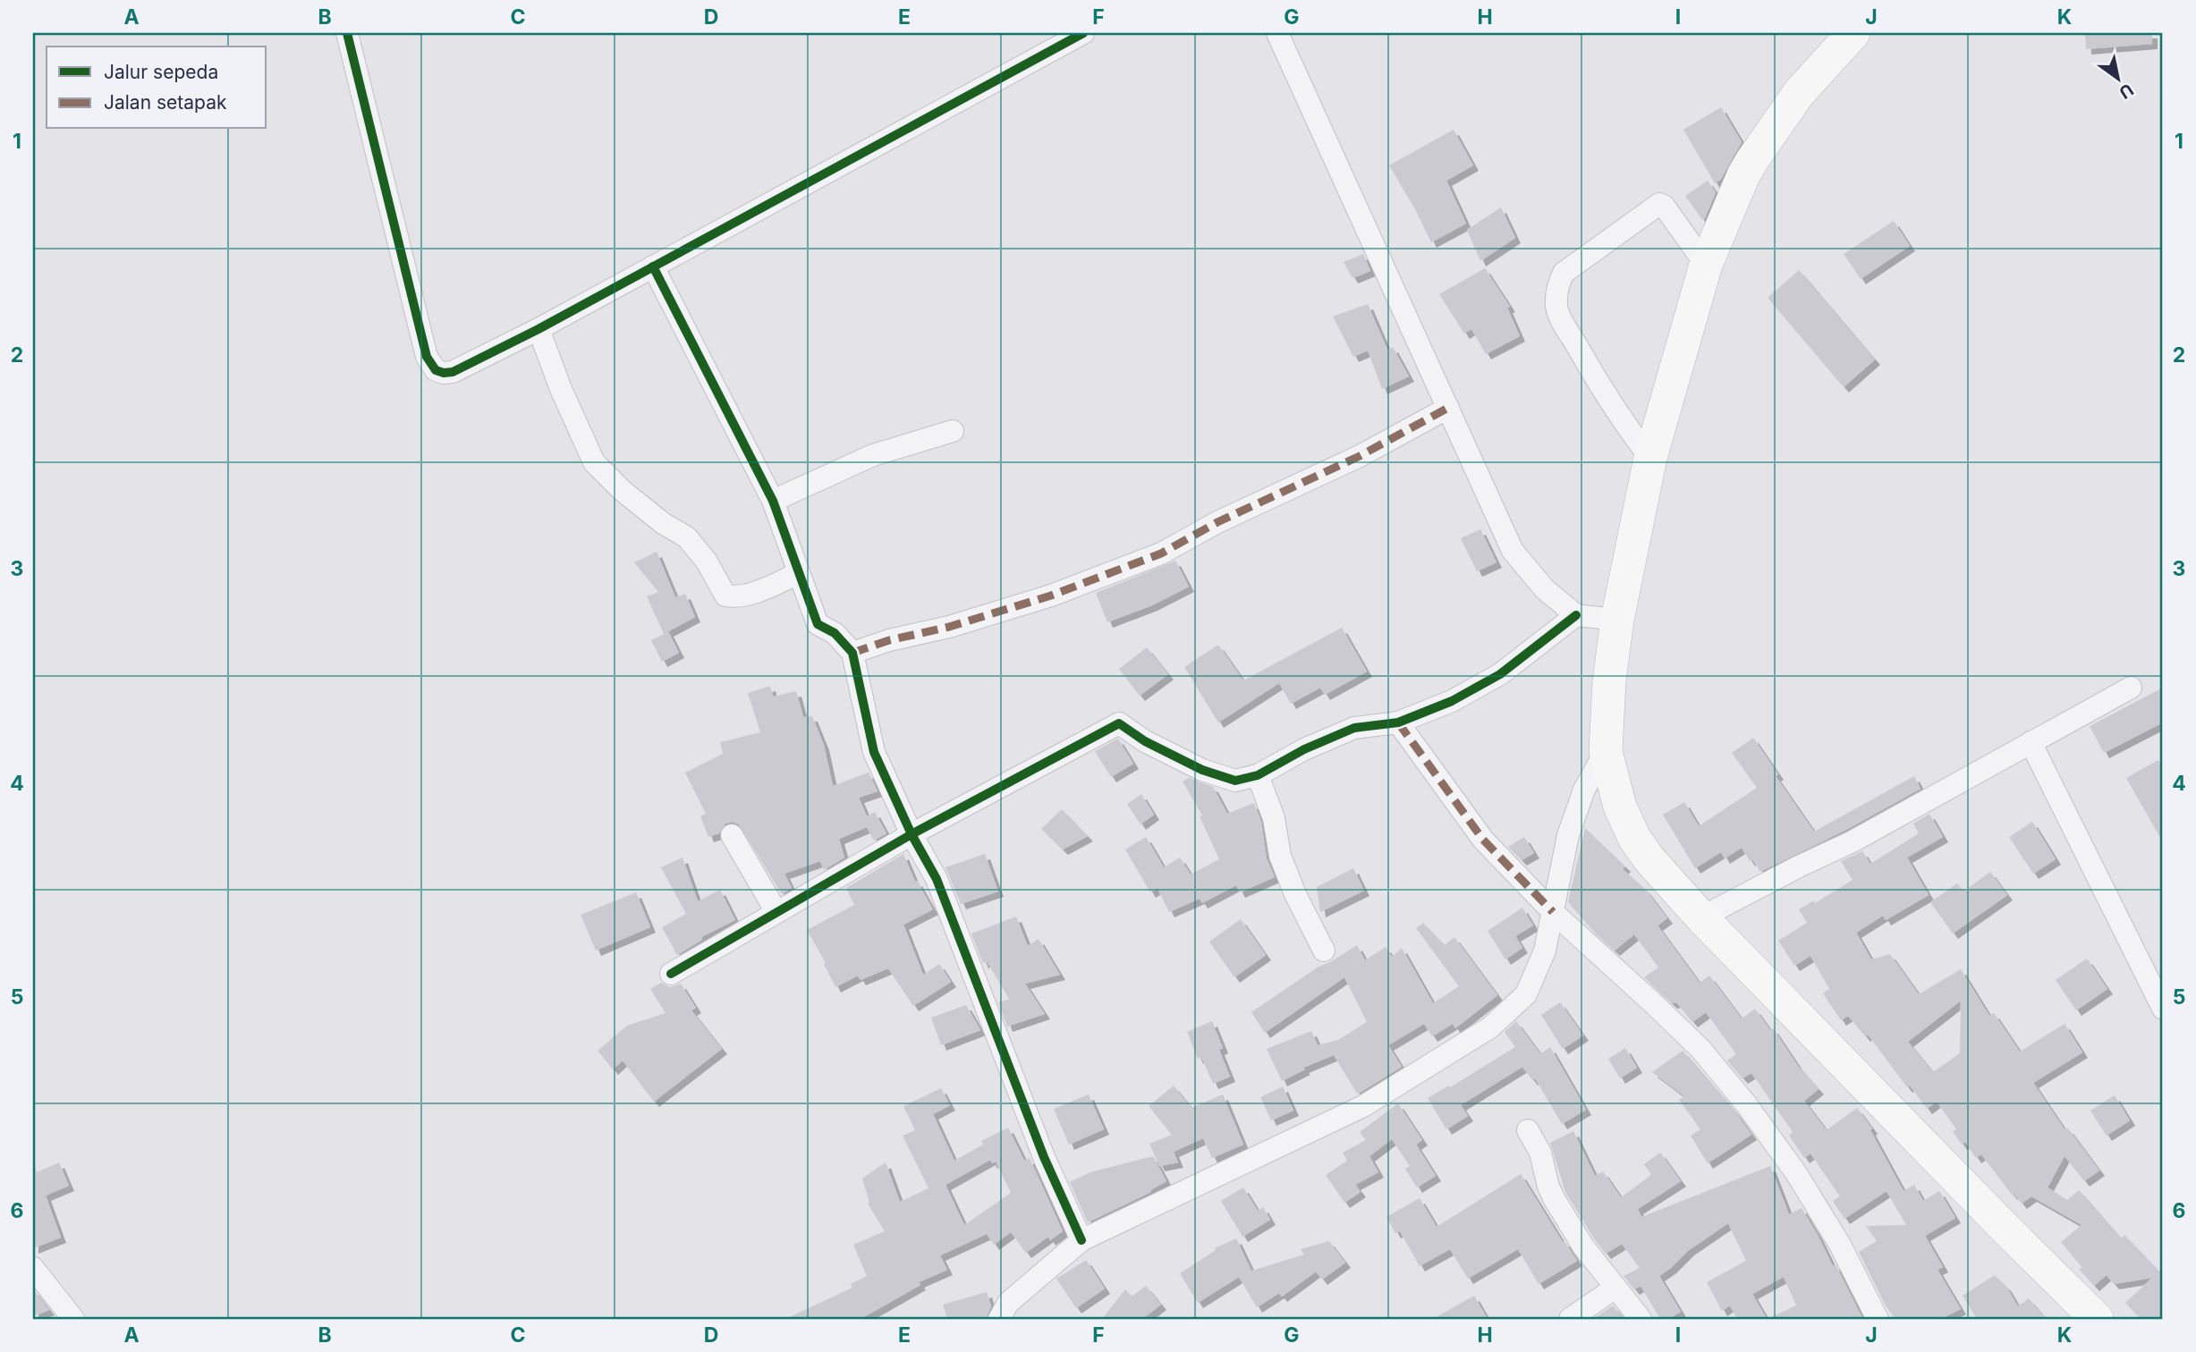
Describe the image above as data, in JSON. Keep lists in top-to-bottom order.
{
  "legend": ["Jalur sepeda", "Jalan setapak"],
  "north": "bottom right",
  "grid": {
    "columns": [
      "A",
      "B",
      "C",
      "D",
      "E",
      "F",
      "G",
      "H",
      "I",
      "J",
      "K"
    ],
    "rows": [
      "1",
      "2",
      "3",
      "4",
      "5",
      "6"
    ]
  }
}
